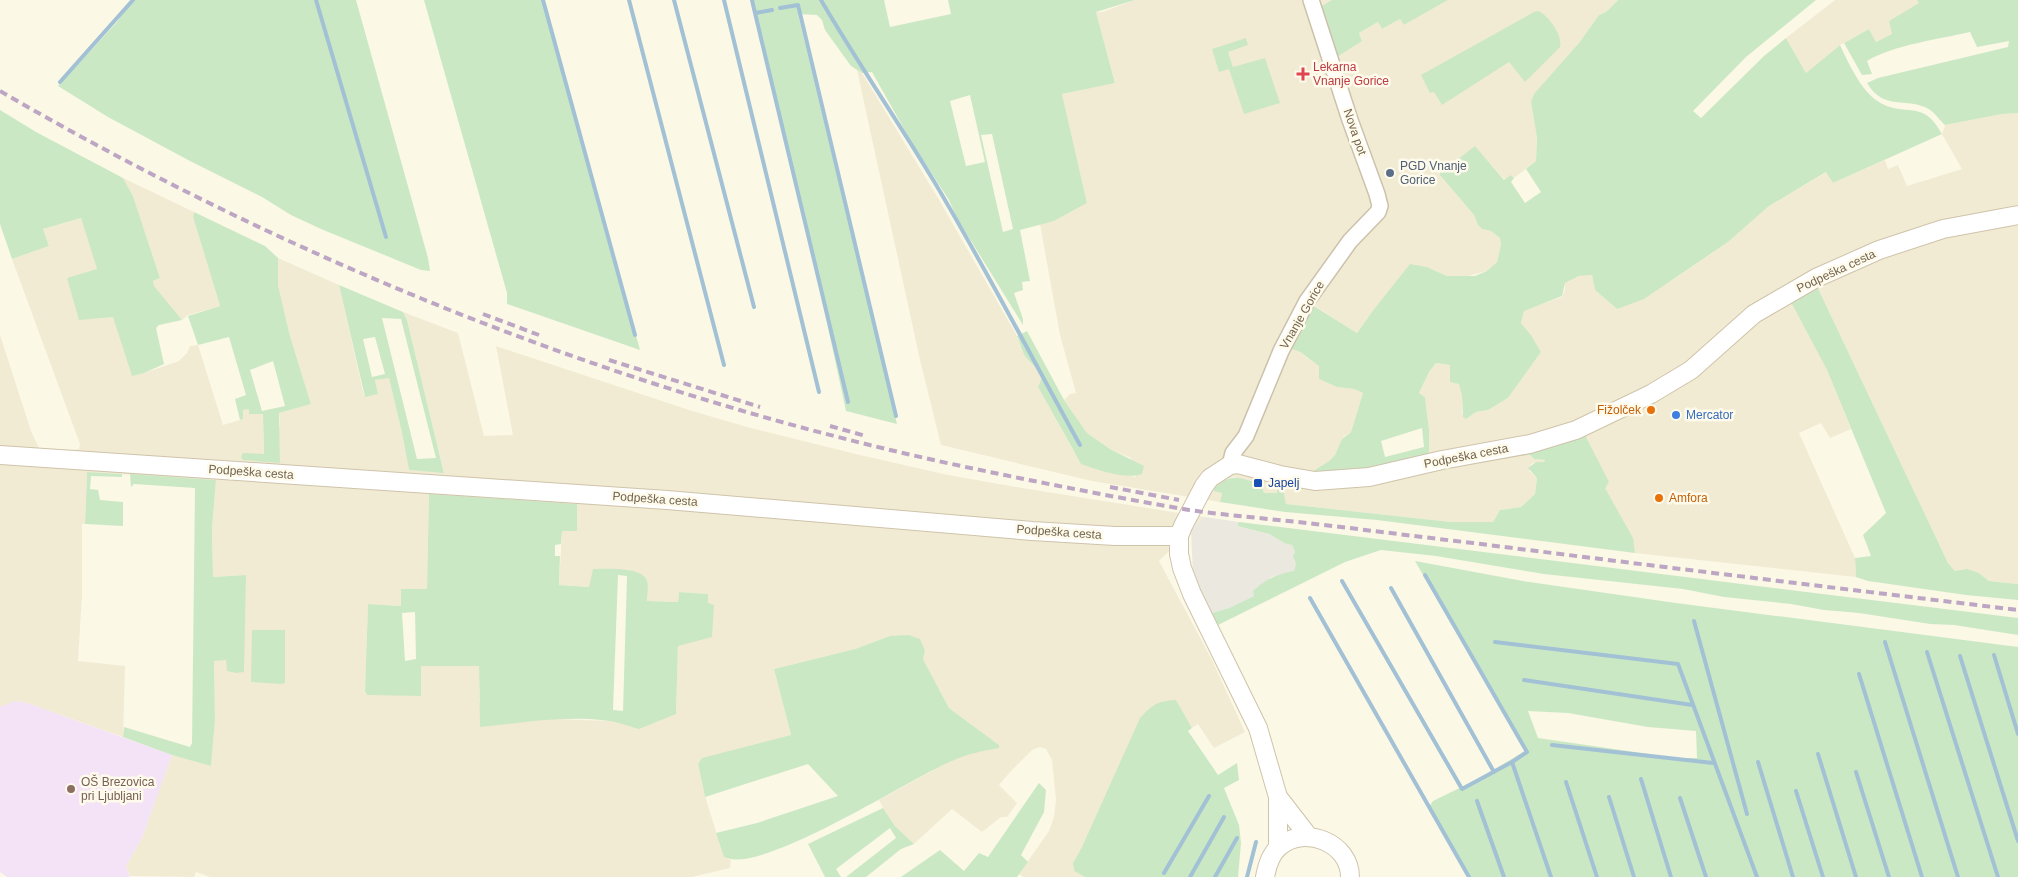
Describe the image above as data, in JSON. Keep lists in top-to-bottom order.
{
  "streets": {
    "main road": ["Podpeška cesta"],
    "street": ["Nova pot", "Vnanje Gorice"]
  },
  "crossings": [
    ["Nova pot", "Vnanje Gorice"],
    ["Podpeška cesta", "Vnanje Gorice"]
  ],
  "places": {
    "health": ["Lekarna Vnanje Gorice"],
    "other": [
      "PGD Vnanje Gorice",
      "Fižolček",
      "Mercator",
      "Amfora",
      "OŠ Brezovica pri Ljubljani"
    ],
    "transit": ["Japelj"]
  }
}
